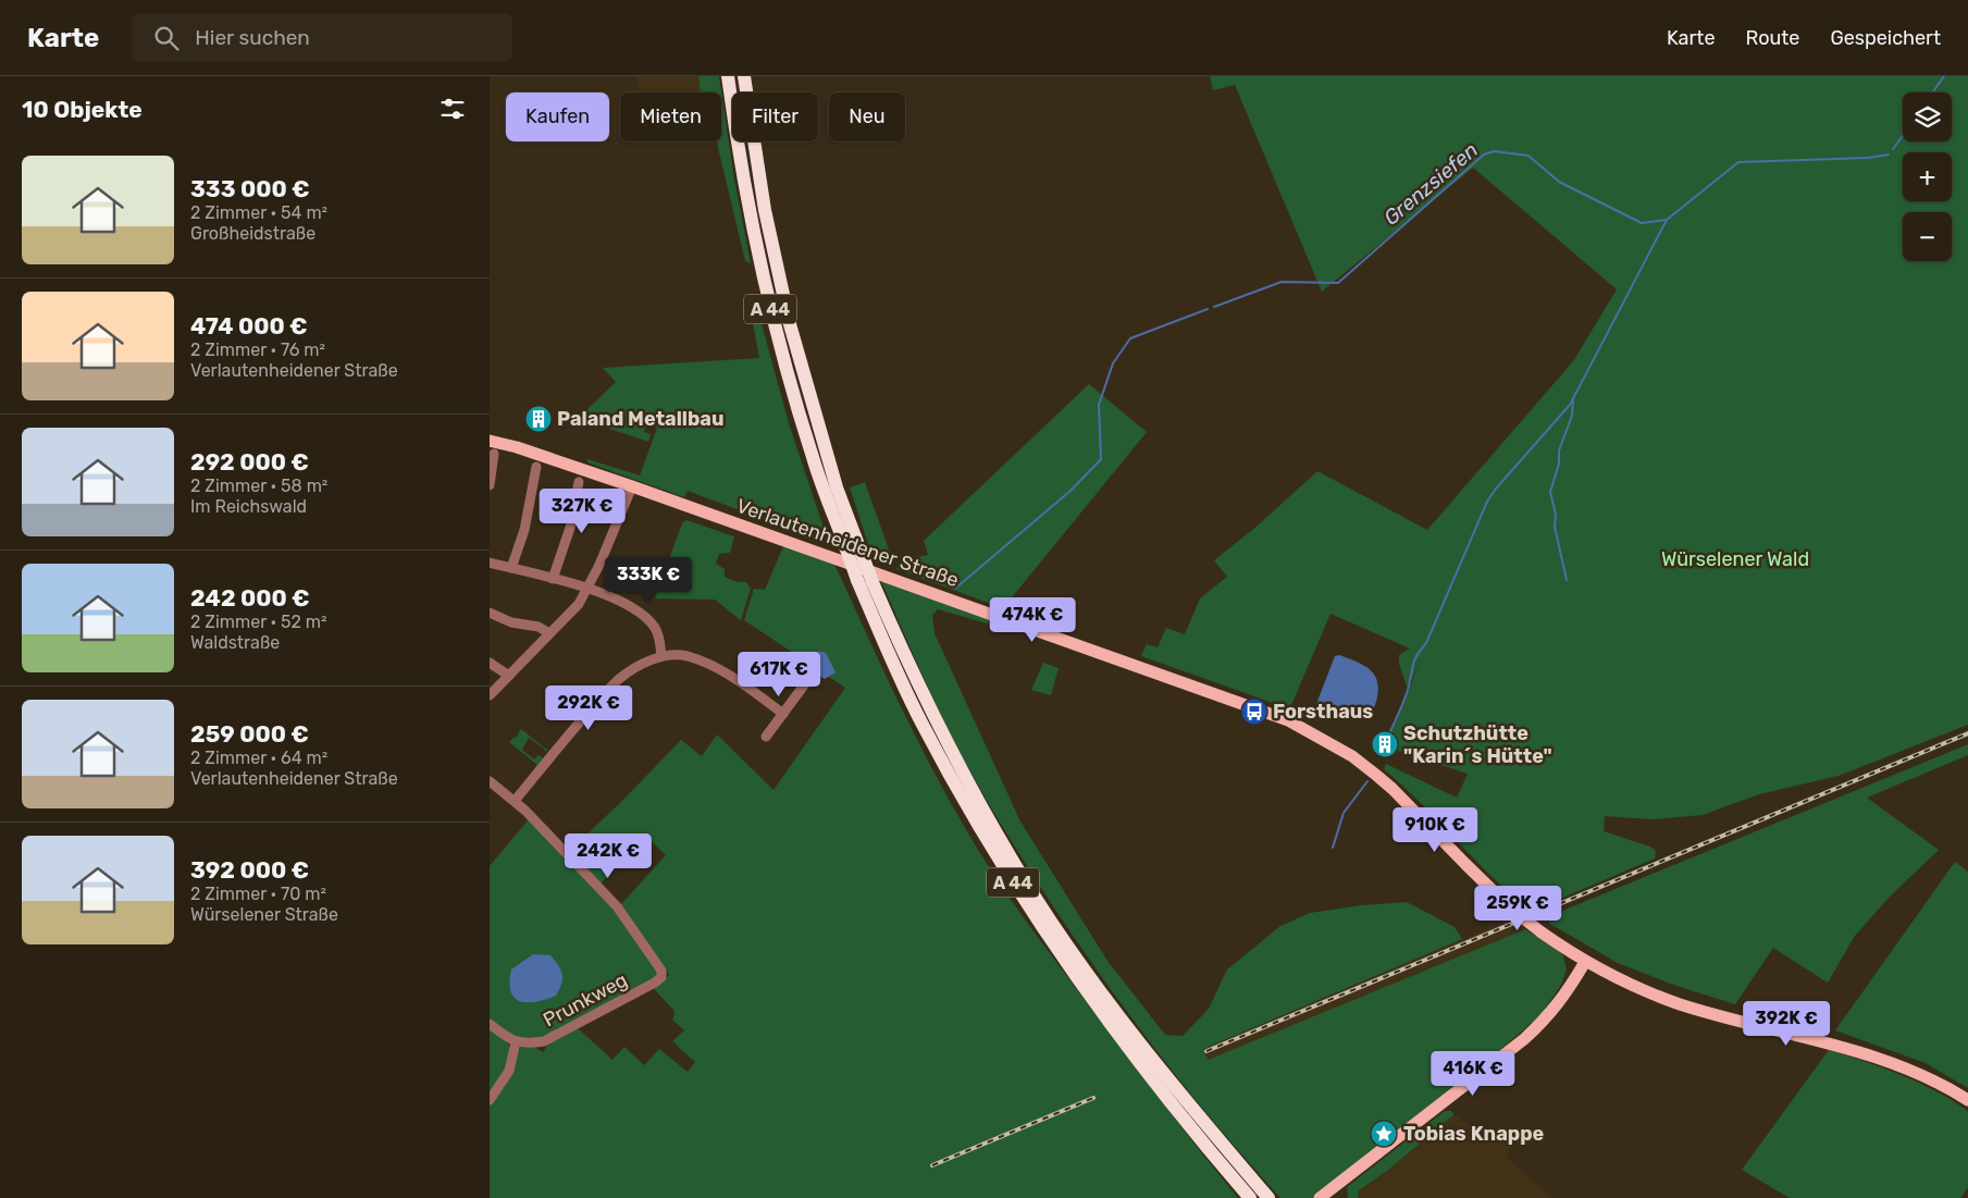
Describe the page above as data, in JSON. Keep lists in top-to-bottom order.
{
  "streets": {
    "highway": ["A 44"],
    "main road": ["Verlautenheidener Straße"],
    "street": ["Prunkweg"]
  },
  "water": ["Grenzsiefen"],
  "parks": ["Würselener Wald"],
  "places": {
    "building": ["Paland Metallbau", "Schutzhütte \"Karin´s Hütte\""],
    "bus stop": ["Forsthaus"],
    "place": ["Tobias Knappe"]
  },
  "page": {
    "header": "Karte",
    "search": "Hier suchen",
    "nav": ["Karte", "Route", "Gespeichert"],
    "heading": "10 Objekte",
    "map_buttons": ["+", "−"],
    "chip": [
      "Kaufen",
      "Mieten",
      "Filter",
      "Neu"
    ],
    "list": [
      {
        "name": "333 000 €",
        "note": "2 Zimmer · 54 m² · Großheidstraße"
      },
      {
        "name": "474 000 €",
        "note": "2 Zimmer · 76 m² · Verlautenheidener Straße"
      },
      {
        "name": "292 000 €",
        "note": "2 Zimmer · 58 m² · Im Reichswald"
      },
      {
        "name": "242 000 €",
        "note": "2 Zimmer · 52 m² · Waldstraße"
      },
      {
        "name": "259 000 €",
        "note": "2 Zimmer · 64 m² · Verlautenheidener Straße"
      },
      {
        "name": "392 000 €",
        "note": "2 Zimmer · 70 m² · Würselener Straße"
      }
    ],
    "price": [
      "327K €",
      "333K €",
      "474K €",
      "617K €",
      "292K €",
      "910K €",
      "242K €",
      "259K €",
      "392K €",
      "416K €"
    ]
  }
}
